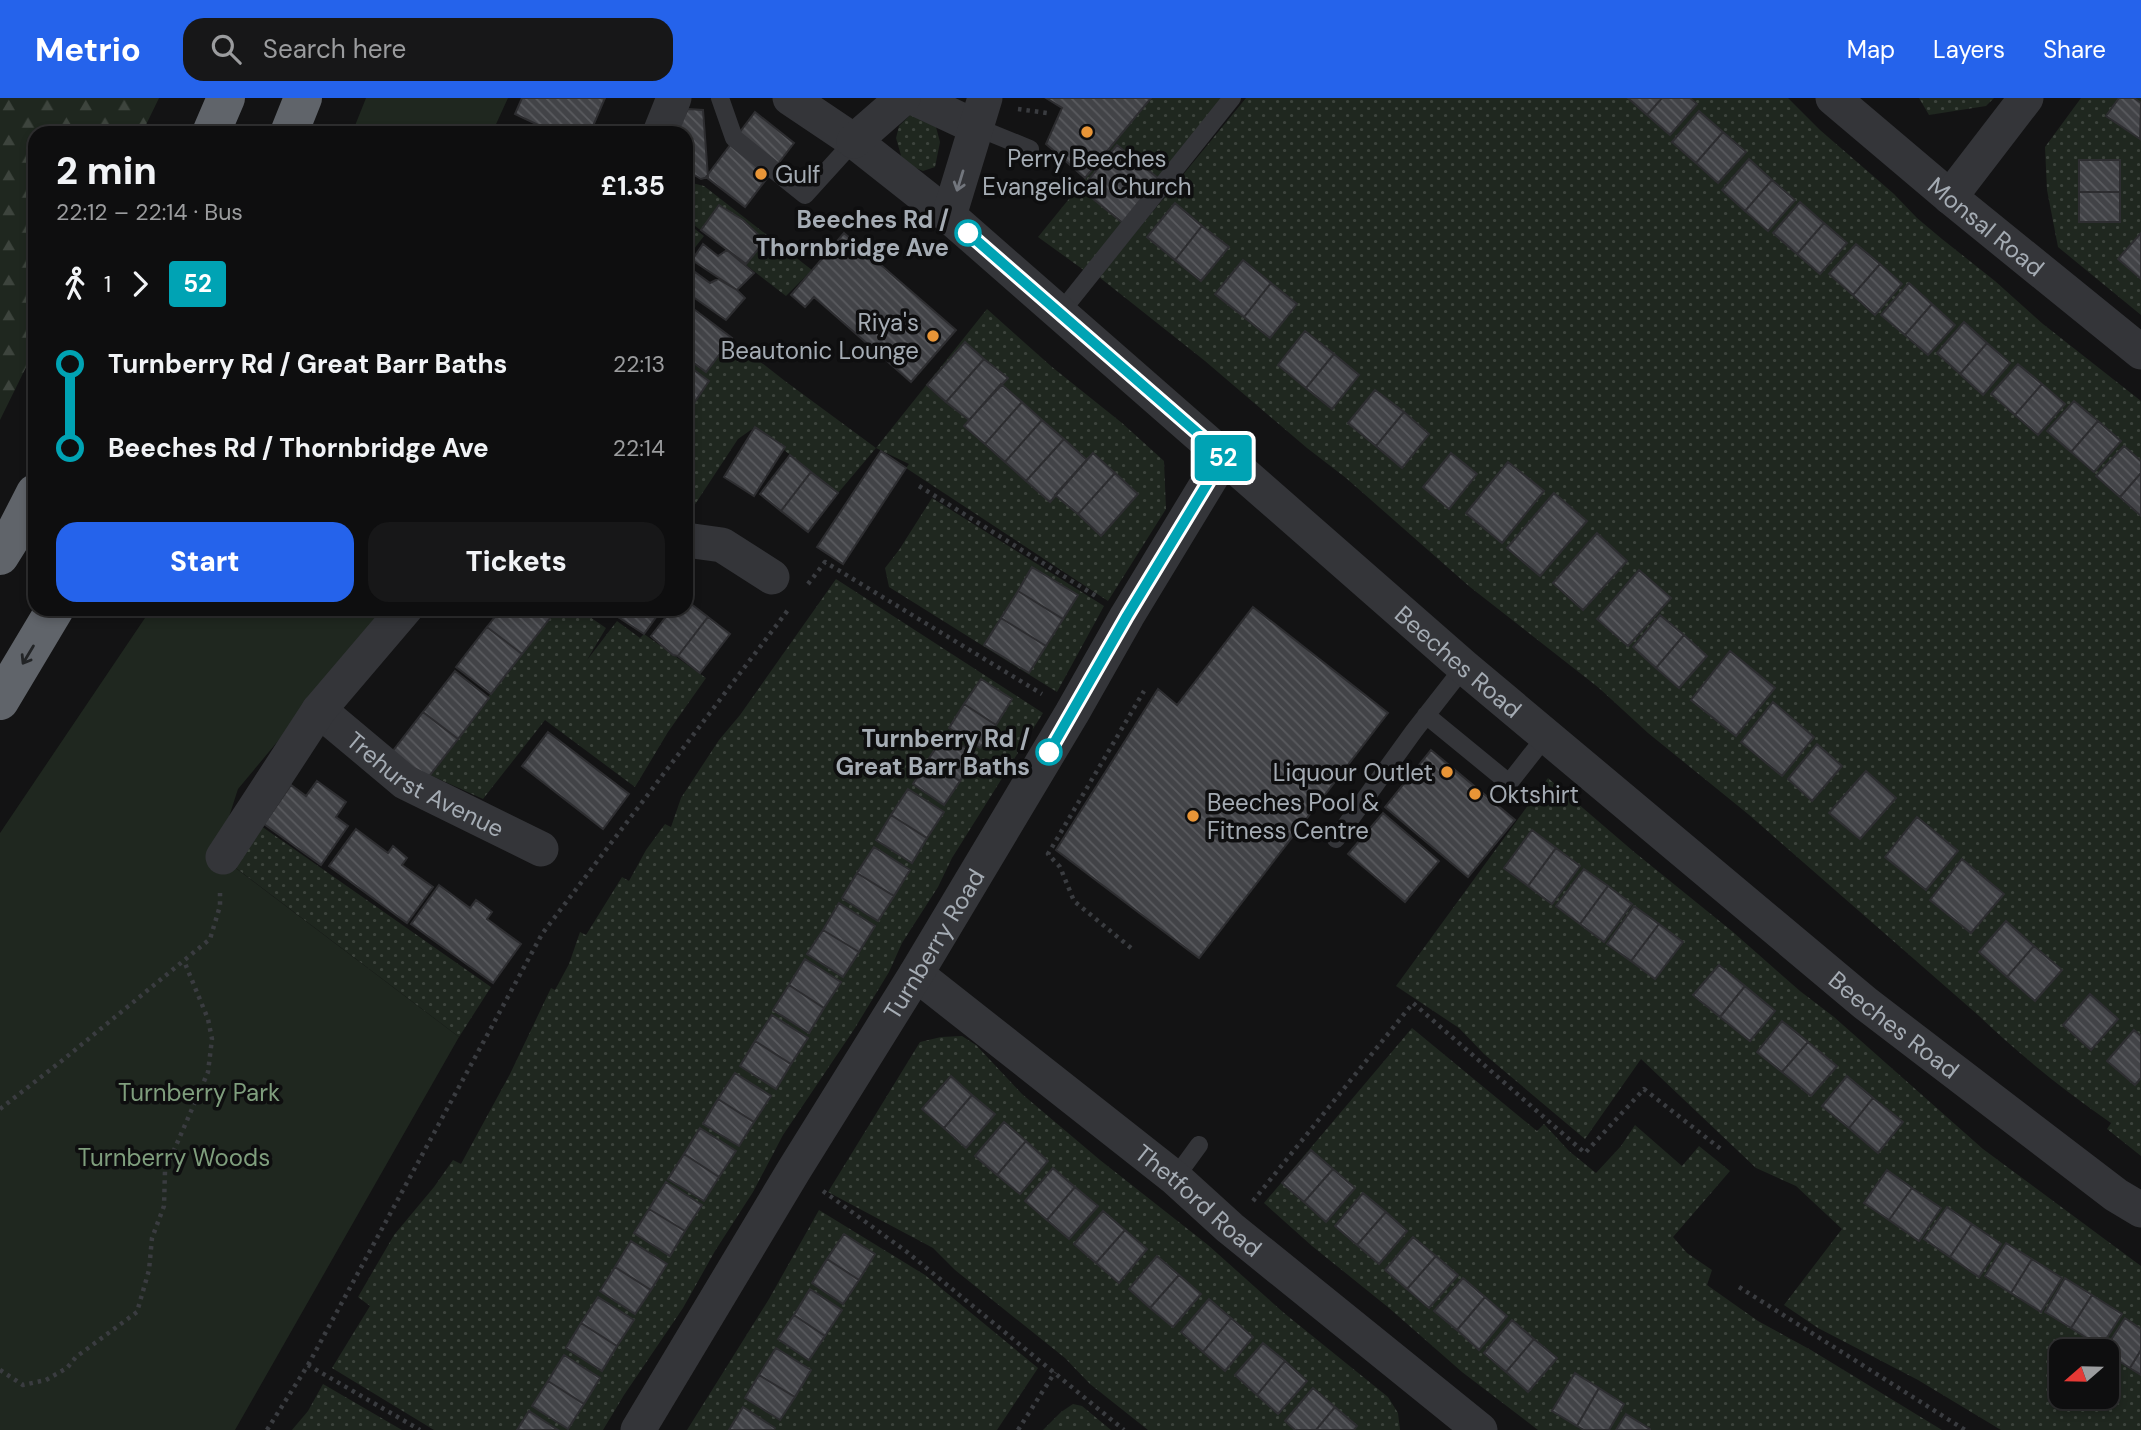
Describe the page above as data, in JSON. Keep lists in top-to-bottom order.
{
  "streets": {
    "street": [
      "Monsal Road",
      "Beeches Road",
      "Trehurst Avenue",
      "Turnberry Road",
      "Thetford Road"
    ]
  },
  "crossings": [
    ["Beeches Road", "Turnberry Road"],
    ["Turnberry Road", "Thetford Road"]
  ],
  "parks": ["Turnberry Park", "Turnberry Woods"],
  "places": [
    "Perry Beeches Evangelical Church",
    "Gulf",
    "Beeches Rd / Thornbridge Ave",
    "Riya's Beautonic Lounge",
    "Turnberry Rd / Great Barr Baths",
    "Liquour Outlet",
    "Oktshirt",
    "Beeches Pool & Fitness Centre"
  ],
  "lines": ["bus line 52"],
  "north": "left",
  "page": {
    "header": "Metrio",
    "search": "Search here",
    "nav": ["Map", "Layers", "Share"],
    "on_map": "52",
    "heading": ["2 min", "22:12 – 22:14 · Bus", "£1.35"],
    "legs": ["1", "52"],
    "list": [
      {
        "name": "Turnberry Rd / Great Barr Baths",
        "value": "22:13"
      },
      {
        "name": "Beeches Rd / Thornbridge Ave",
        "value": "22:14"
      }
    ],
    "buttons": ["Start", "Tickets"]
  }
}
